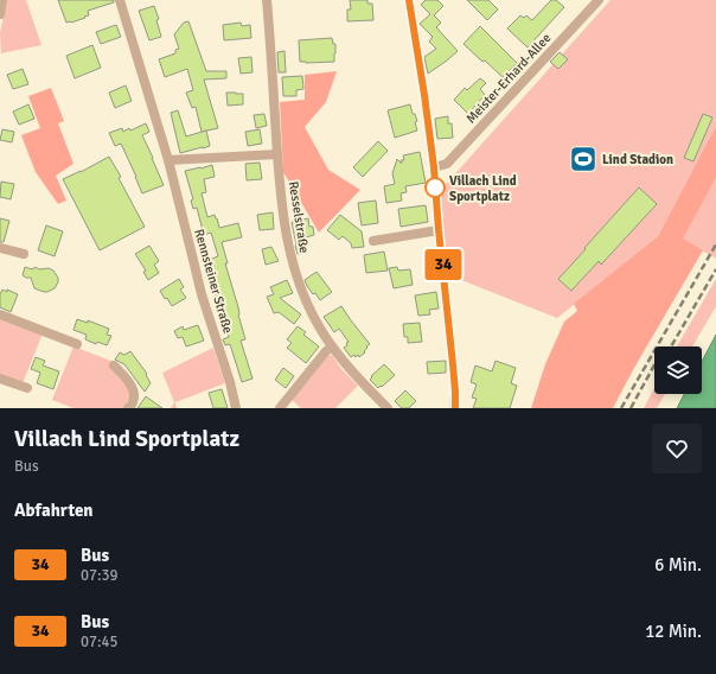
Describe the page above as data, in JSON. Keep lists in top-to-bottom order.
{
  "streets": {
    "street": ["Meister-Erhard-Allee", "Resselstraße", "Rennsteiner Straße"]
  },
  "places": {
    "sports": ["Lind Stadion"],
    "other": ["Villach Lind Sportplatz"]
  },
  "lines": ["bus line 34"],
  "page": {
    "on_map": "34",
    "heading": [
      ["Villach Lind Sportplatz", "Bus"],
      "Abfahrten"
    ],
    "list": [
      {
        "mark": "34",
        "name": "Bus",
        "note": "07:39",
        "value": "6 Min."
      },
      {
        "mark": "34",
        "name": "Bus",
        "note": "07:45",
        "value": "12 Min."
      }
    ]
  }
}
